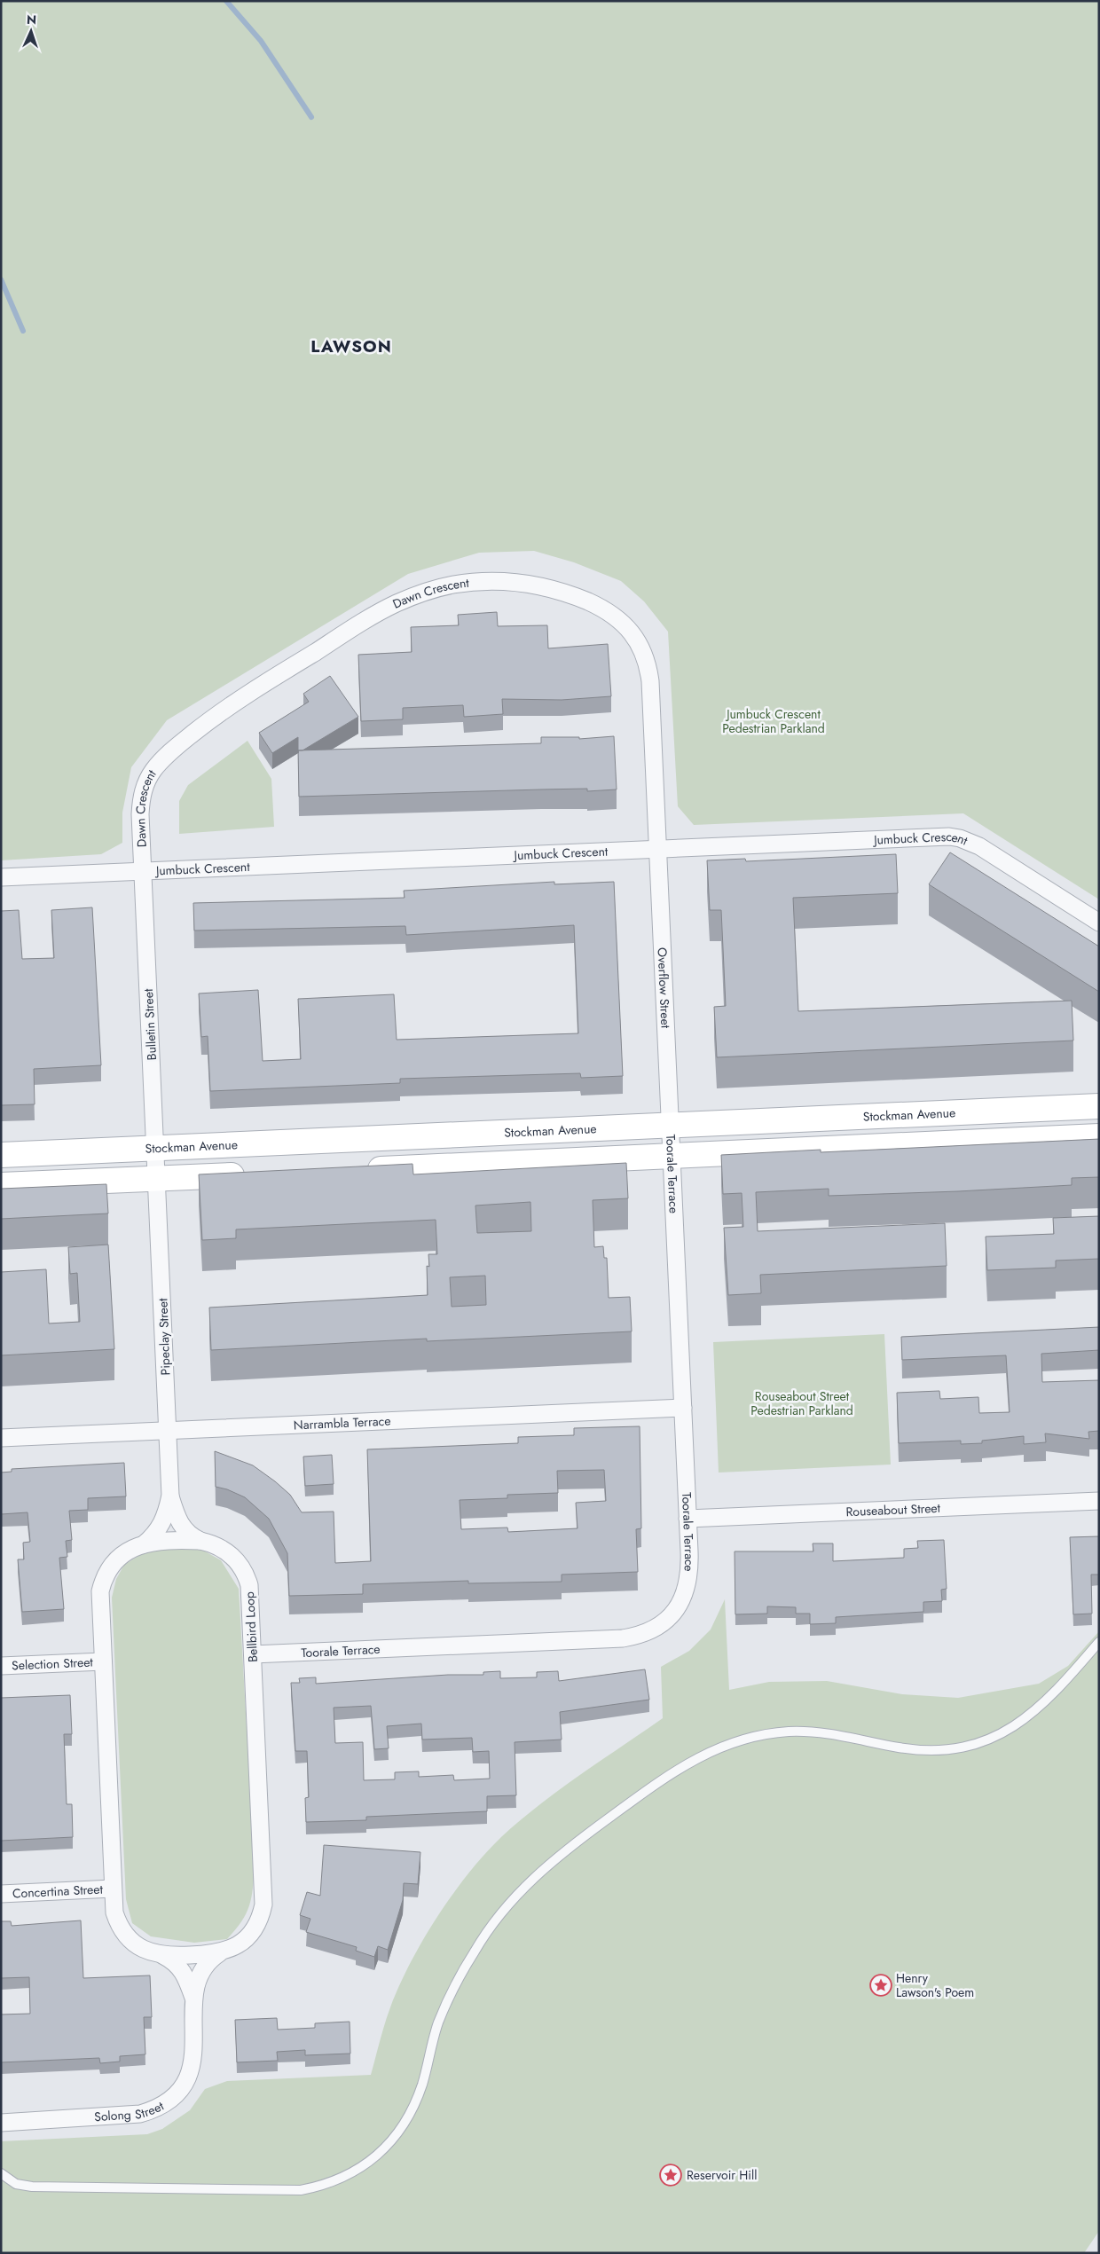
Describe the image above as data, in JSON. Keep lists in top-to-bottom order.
{
  "streets": {
    "street": [
      "Dawn Crescent",
      "Jumbuck Crescent",
      "Overflow Street",
      "Bulletin Street",
      "Stockman Avenue",
      "Toorale Terrace",
      "Pipeclay Street",
      "Narrambla Terrace",
      "Rouseabout Street",
      "Bellbird Loop",
      "Selection Street",
      "Concertina Street",
      "Solong Street"
    ]
  },
  "crossings": [
    ["Dawn Crescent", "Jumbuck Crescent"],
    ["Dawn Crescent", "Overflow Street"],
    ["Dawn Crescent", "Bulletin Street"],
    ["Jumbuck Crescent", "Overflow Street"],
    ["Jumbuck Crescent", "Bulletin Street"],
    ["Overflow Street", "Stockman Avenue"],
    ["Overflow Street", "Toorale Terrace"],
    ["Bulletin Street", "Stockman Avenue"],
    ["Bulletin Street", "Pipeclay Street"],
    ["Stockman Avenue", "Toorale Terrace"],
    ["Toorale Terrace", "Narrambla Terrace"],
    ["Toorale Terrace", "Rouseabout Street"],
    ["Toorale Terrace", "Bellbird Loop"],
    ["Pipeclay Street", "Narrambla Terrace"],
    ["Pipeclay Street", "Bellbird Loop"],
    ["Bellbird Loop", "Selection Street"],
    ["Bellbird Loop", "Concertina Street"],
    ["Bellbird Loop", "Solong Street"]
  ],
  "districts": ["LAWSON"],
  "parks": ["Jumbuck Crescent Pedestrian Parkland", "Rouseabout Street Pedestrian Parkland"],
  "places": {
    "place": ["Henry Lawson's Poem", "Reservoir Hill"]
  },
  "north": "top"
}
